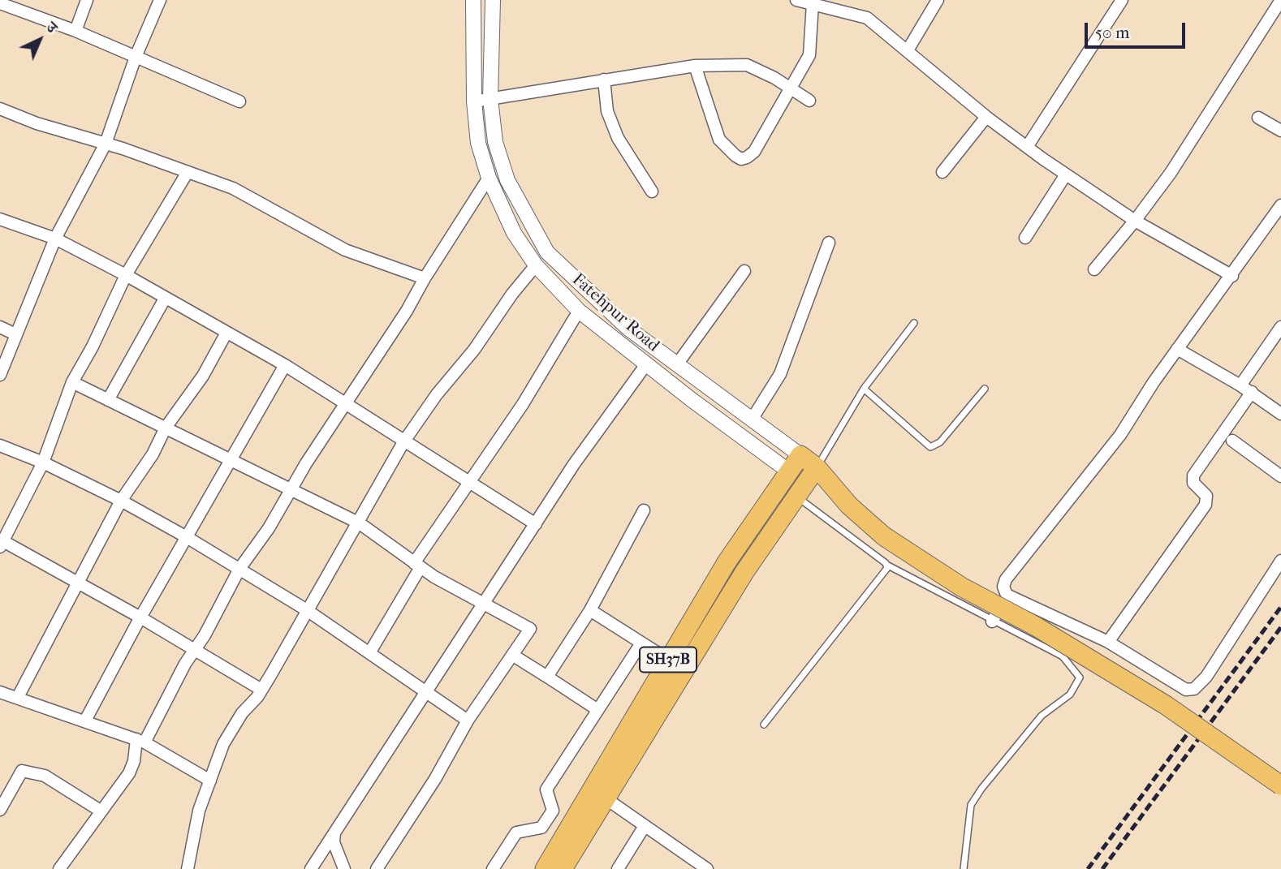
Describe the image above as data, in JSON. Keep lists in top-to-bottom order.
{
  "streets": {
    "main road": ["SH37B"],
    "street": ["Fatehpur Road"]
  },
  "crossings": [
    ["Fatehpur Road", "SH37B"]
  ],
  "scale_bar": "50 m",
  "north": "top right"
}
